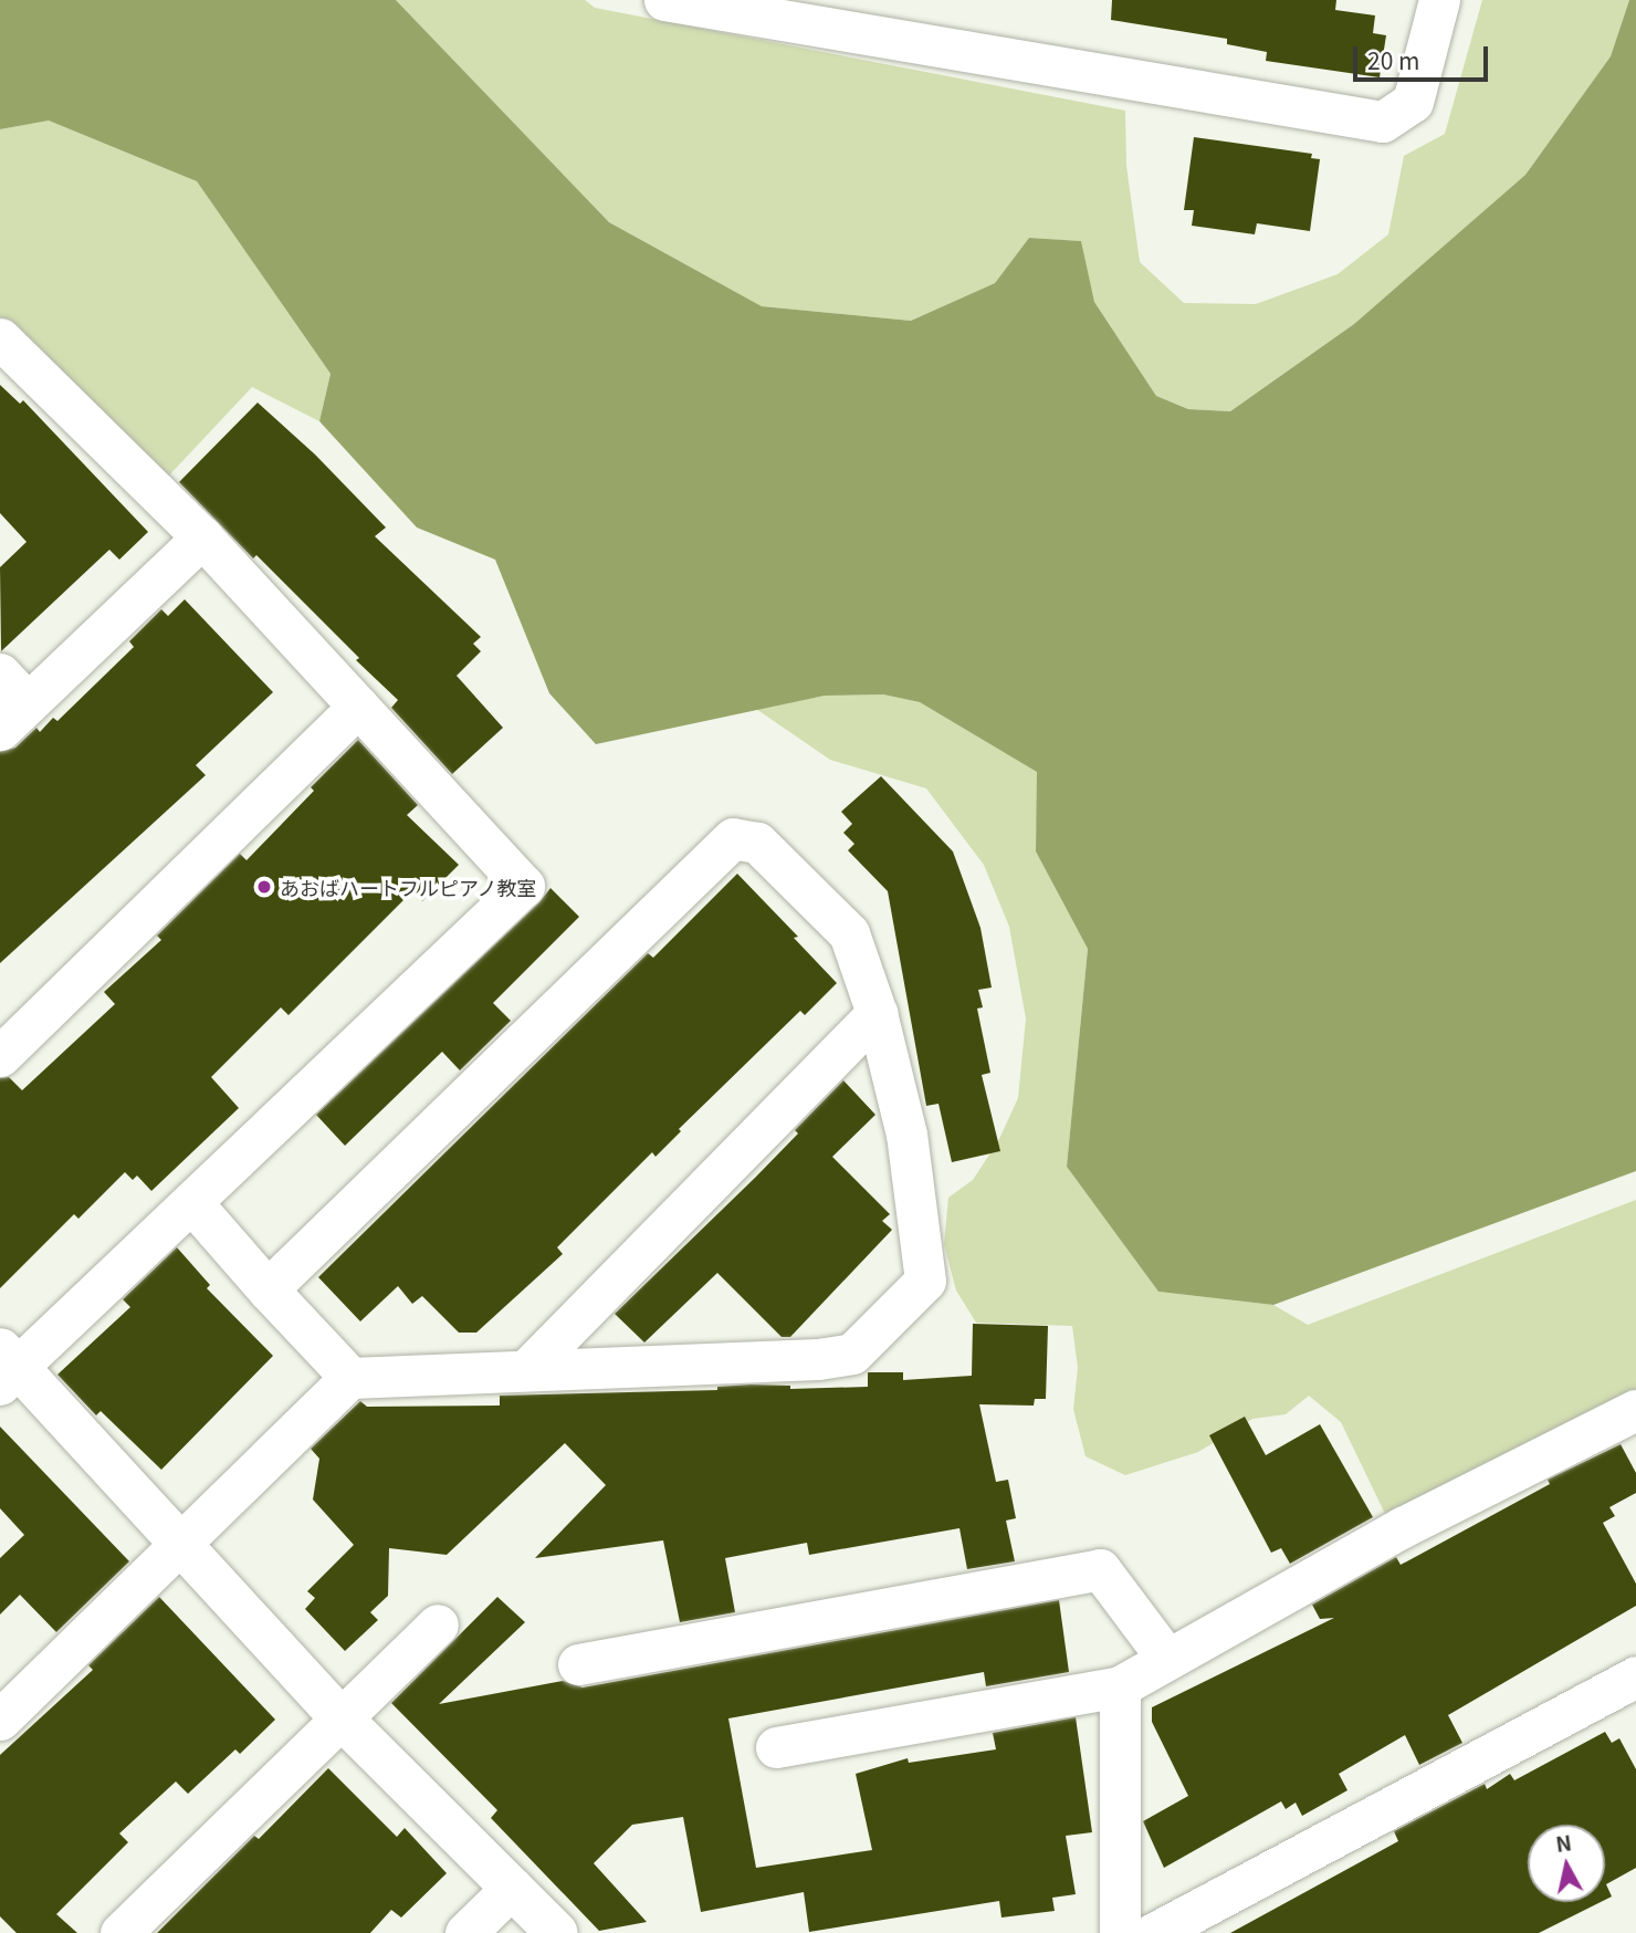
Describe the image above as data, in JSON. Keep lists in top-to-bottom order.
{
  "places": ["あおばハートフルピアノ教室"],
  "scale_bar": "20 m",
  "north": "top"
}
